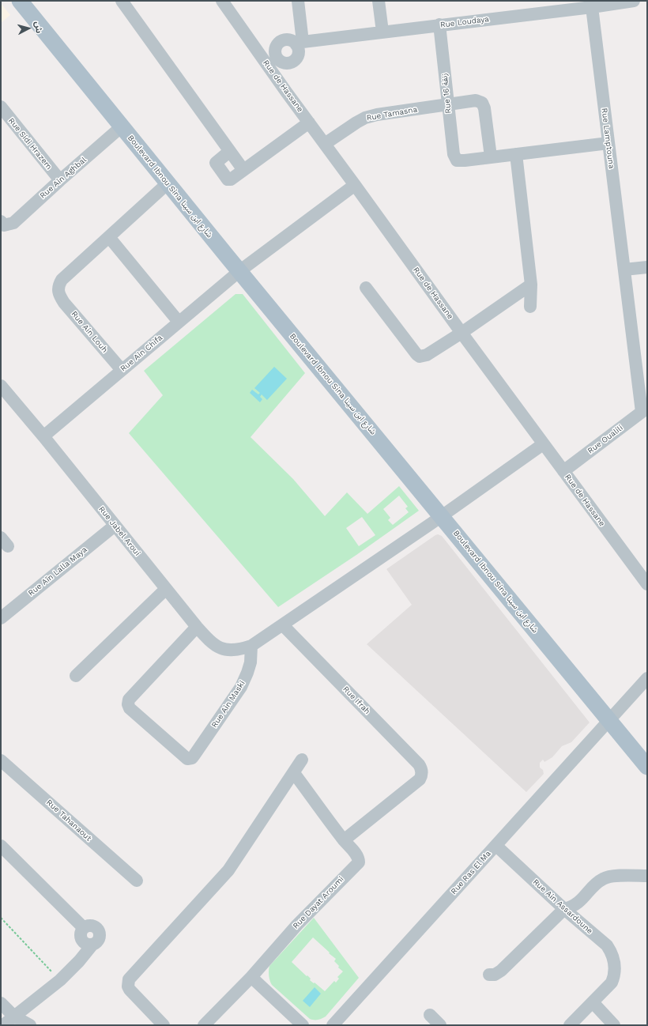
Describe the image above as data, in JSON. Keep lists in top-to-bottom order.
{
  "streets": {
    "main road": ["Boulevard Ibnou Sina شارع ابن سينا"],
    "street": [
      "Rue Loudaya",
      "Rue de Hassane",
      "Rue 16 زنقة",
      "Rue Tamasna",
      "Rue Lamptouna",
      "Rue Sidi Hrazem",
      "Rue Ain Aghbal",
      "Rue Ain Louh",
      "Rue Ain Chifa",
      "Rue Oualili",
      "Rue Jabel Aroui",
      "Rue Aïn Lalla Maya",
      "Rue Ifrah",
      "Rue Ain Maski",
      "Rue Tahanaout",
      "Rue Ras El Ma",
      "Rue Dayat Aroumi",
      "Rue Ain Assardoune"
    ]
  },
  "crossings": [
    ["Rue Loudaya", "Rue 16 زنقة"],
    ["Rue Loudaya", "Rue Lamptouna"],
    ["Rue de Hassane", "Rue Tamasna"],
    ["Rue de Hassane", "Rue Ain Chifa"],
    ["Rue de Hassane", "Rue Oualili"],
    ["Rue de Hassane", "Rue Jabel Aroui"],
    ["Rue 16 زنقة", "Rue Tamasna"],
    ["Rue Lamptouna", "Rue Oualili"],
    ["Rue Sidi Hrazem", "Rue Ain Aghbal"],
    ["Rue Ain Aghbal", "Boulevard Ibnou Sina شارع ابن سينا"],
    ["Boulevard Ibnou Sina شارع ابن سينا", "Rue Ain Chifa"],
    ["Boulevard Ibnou Sina شارع ابن سينا", "Rue Jabel Aroui"],
    ["Boulevard Ibnou Sina شارع ابن سينا", "Rue Ras El Ma"],
    ["Rue Ain Louh", "Rue Ain Chifa"],
    ["Rue Ain Chifa", "Rue Jabel Aroui"],
    ["Rue Jabel Aroui", "Rue Aïn Lalla Maya"],
    ["Rue Jabel Aroui", "Rue Ifrah"],
    ["Rue Jabel Aroui", "Rue Ain Maski"],
    ["Rue Ifrah", "Rue Dayat Aroumi"],
    ["Rue Ras El Ma", "Rue Ain Assardoune"]
  ],
  "north": "right"
}
